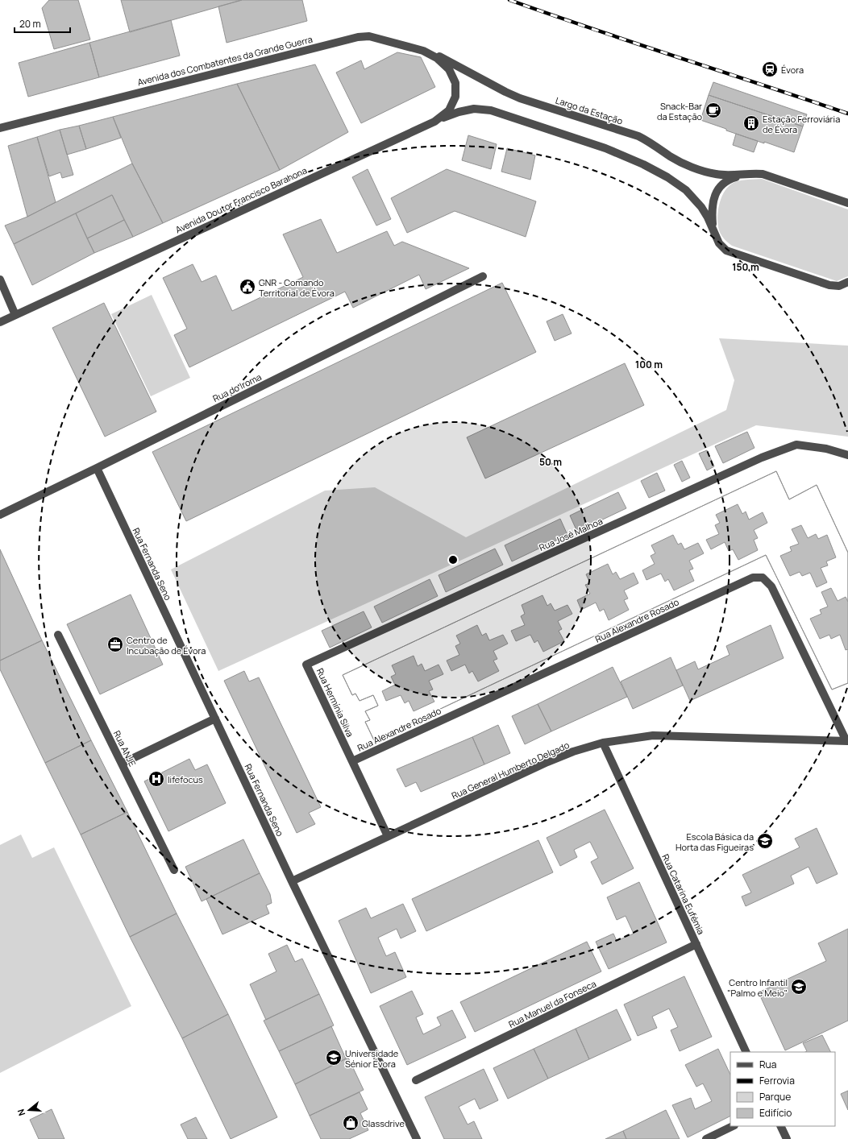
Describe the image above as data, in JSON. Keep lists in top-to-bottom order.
{
  "streets": {
    "street": [
      "Avenida dos Combatentes da Grande Guerra",
      "Largo da Estação",
      "Avenida Doutor Francisco Barahona",
      "Rua do Iroma",
      "Rua José Malhoa",
      "Rua Fernanda Seno",
      "Rua Alexandre Rosado",
      "Rua Hermínia Silva",
      "Rua ANJE",
      "Rua General Humberto Delgado",
      "Rua Catarina Eufémia",
      "Rua Manuel da Fonseca"
    ]
  },
  "crossings": [
    ["Avenida dos Combatentes da Grande Guerra", "Largo da Estação"],
    ["Avenida dos Combatentes da Grande Guerra", "Avenida Doutor Francisco Barahona"],
    ["Largo da Estação", "Avenida Doutor Francisco Barahona"],
    ["Rua do Iroma", "Rua Fernanda Seno"],
    ["Rua José Malhoa", "Rua Hermínia Silva"],
    ["Rua Fernanda Seno", "Rua General Humberto Delgado"],
    ["Rua Alexandre Rosado", "Rua Hermínia Silva"],
    ["Rua Alexandre Rosado", "Rua General Humberto Delgado"],
    ["Rua Hermínia Silva", "Rua General Humberto Delgado"],
    ["Rua General Humberto Delgado", "Rua Catarina Eufémia"],
    ["Rua Catarina Eufémia", "Rua Manuel da Fonseca"]
  ],
  "places": {
    "station": ["Évora"],
    "cafe": ["Snack-Bar da Estação"],
    "building": ["Estação Ferroviária de Évora"],
    "public building": ["GNR - Comando Territorial de Évora"],
    "office": ["Centro de Incubação de Évora"],
    "hospital": ["lifefocus"],
    "school or university": ["Escola Básica da Horta das Figueiras", "Centro Infantil \"Palmo e Meio\"", "Universidade Sénior Évora"],
    "shop": ["Glassdrive"]
  },
  "legend": [
    "Rua",
    "Ferrovia",
    "Parque",
    "Edifício"
  ],
  "scale_bar": "20 m",
  "north": "left",
  "rings": ["150 m", "100 m", "50 m"]
}
